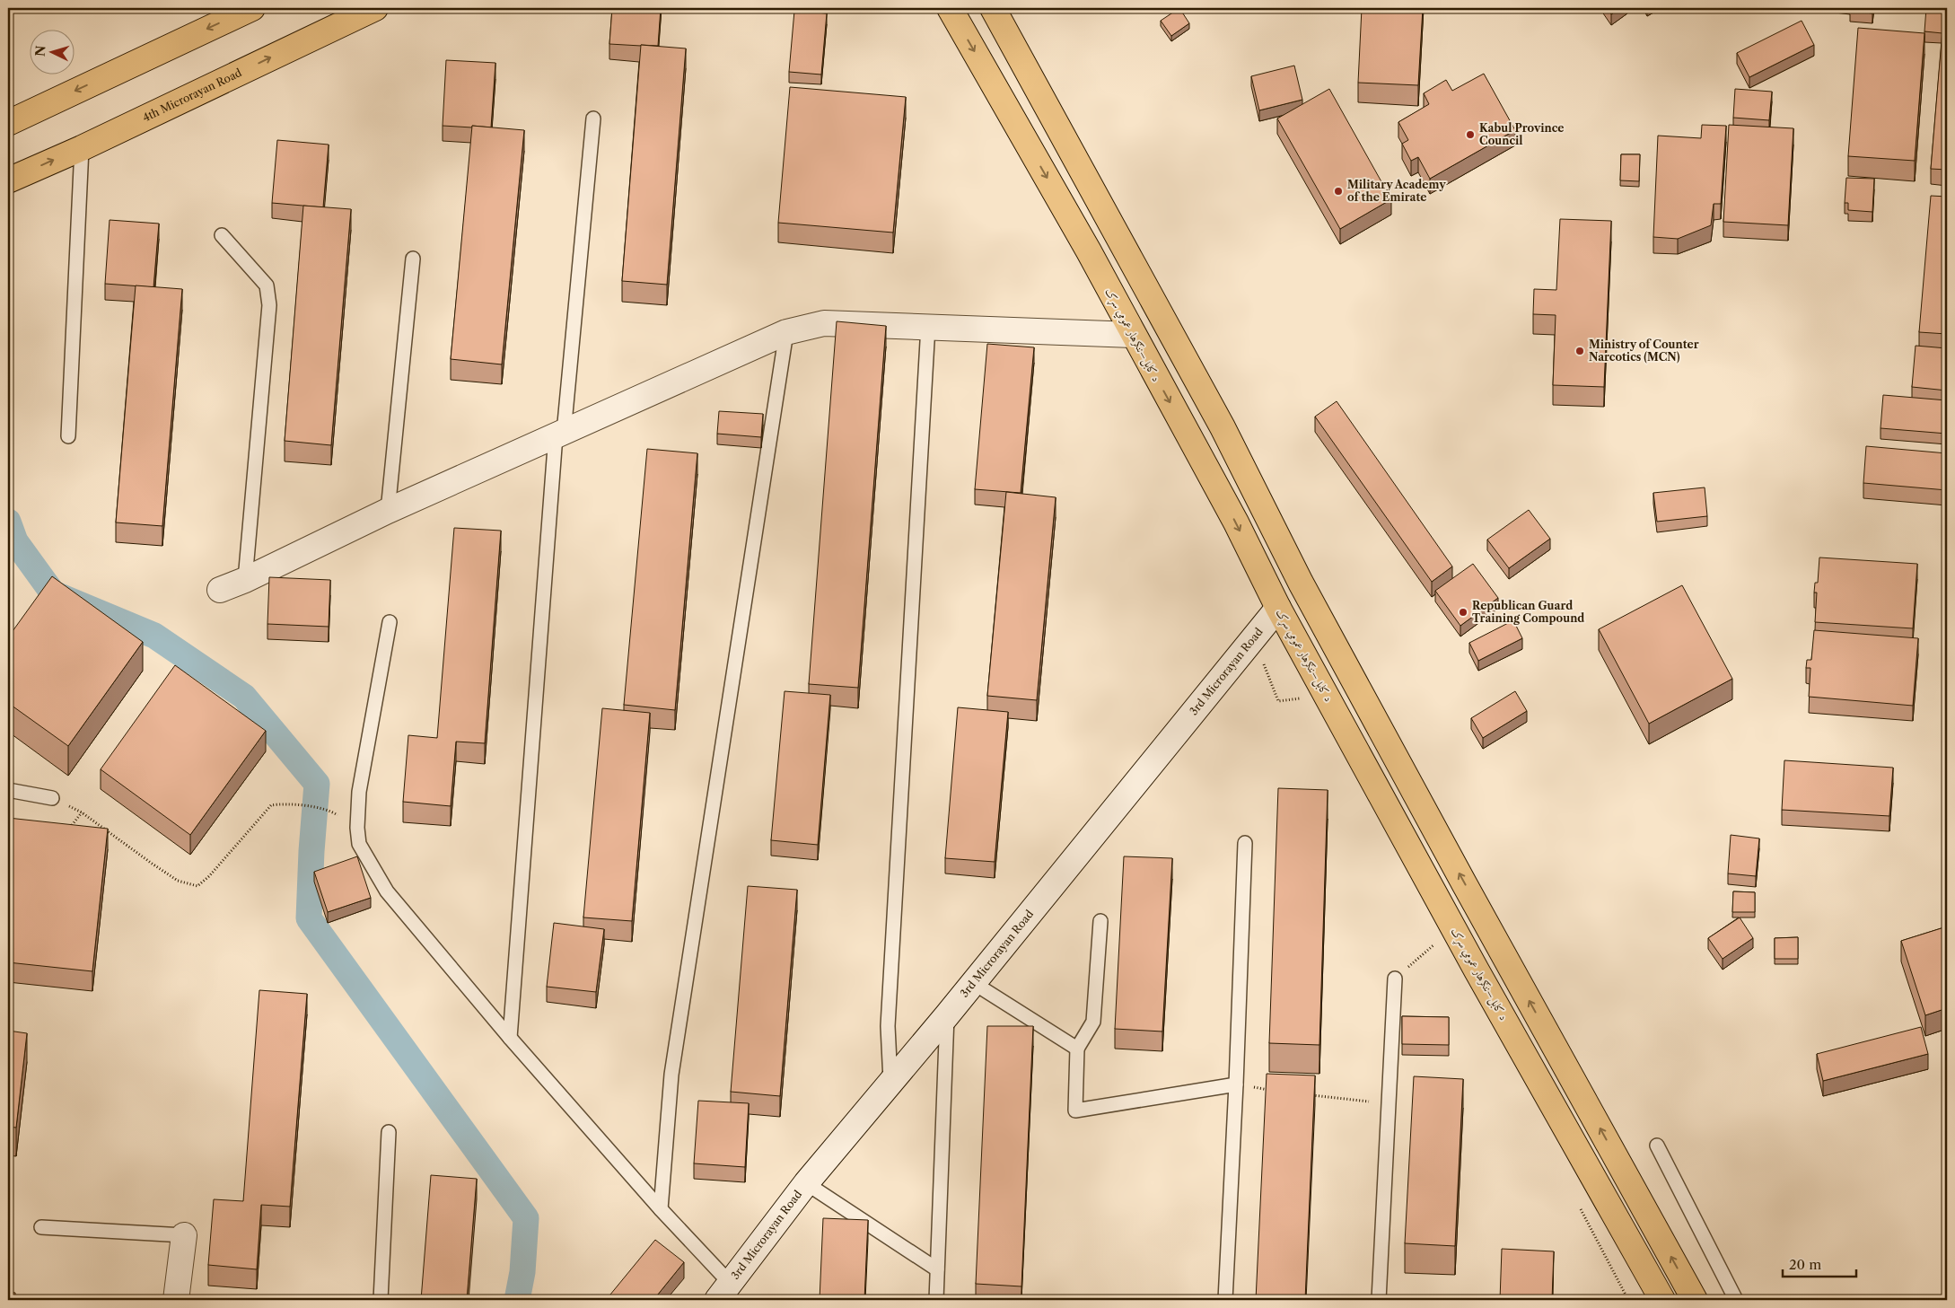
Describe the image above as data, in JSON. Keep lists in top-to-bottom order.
{
  "streets": {
    "main road": ["4th Microrayan Road", "د کابل–ننګرهار عمومي سړک"],
    "street": ["3rd Microrayan Road"]
  },
  "crossings": [
    ["د کابل–ننګرهار عمومي سړک", "3rd Microrayan Road"]
  ],
  "places": [
    "Kabul Province Council",
    "Military Academy of the Emirate",
    "Ministry of Counter Narcotics (MCN)",
    "Republican Guard Training Compound"
  ],
  "scale_bar": "20 m",
  "north": "left"
}
